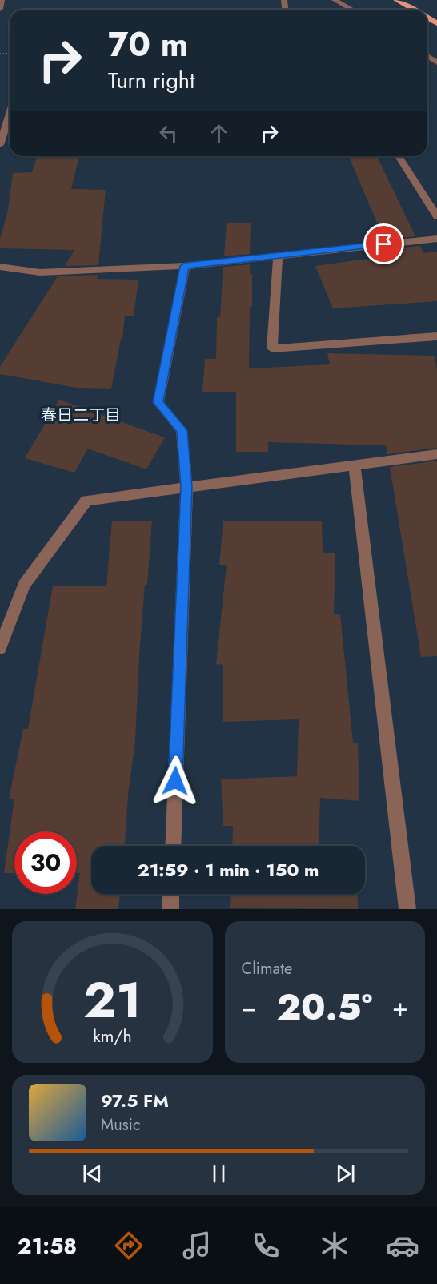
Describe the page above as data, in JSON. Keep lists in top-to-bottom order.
{
  "districts": ["春日二丁目"],
  "page": {
    "turn": ["70 m", "Turn right"],
    "limit": "30",
    "trip": "21:59 · 1 min · 150 m",
    "tile": "Climate",
    "heat": ["−", "20.5°", "+"],
    "song": ["97.5 FM", "Music"],
    "tabs": "21:58",
    "gauge": ["21", "km/h"]
  }
}
